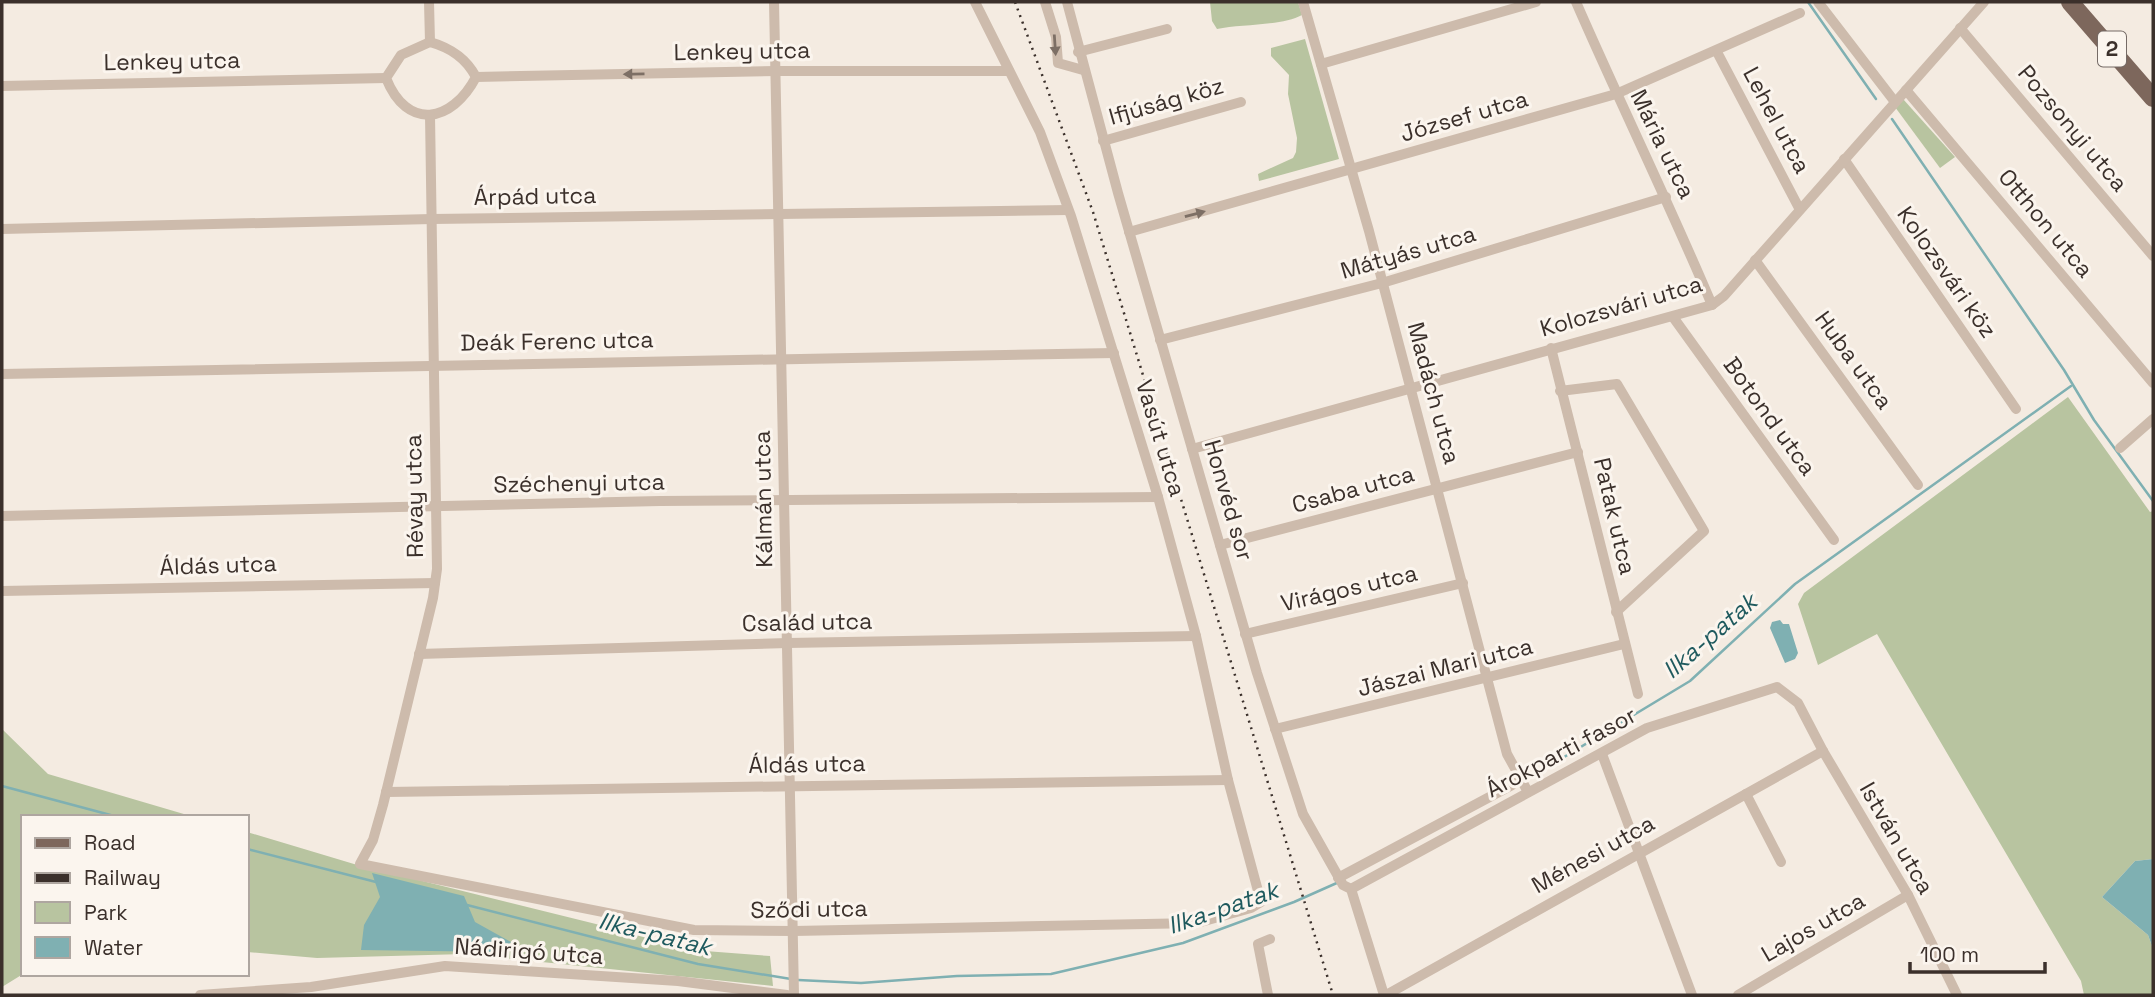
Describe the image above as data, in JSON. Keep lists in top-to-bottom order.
{
  "streets": {
    "main road": ["2"],
    "street": [
      "Lenkey utca",
      "Ifjúság köz",
      "József utca",
      "Lehel utca",
      "Pozsonyi utca",
      "Mária utca",
      "Árpád utca",
      "Otthon utca",
      "Mátyás utca",
      "Kolozsvári köz",
      "Kolozsvári utca",
      "Deák Ferenc utca",
      "Huba utca",
      "Madách utca",
      "Botond utca",
      "Vasút utca",
      "Széchenyi utca",
      "Csaba utca",
      "Révay utca",
      "Kálmán utca",
      "Honvéd sor",
      "Patak utca",
      "Áldás utca",
      "Virágos utca",
      "Család utca",
      "Jászai Mari utca",
      "Árokparti fasor",
      "István utca",
      "Ménesi utca",
      "Sződi utca",
      "Lajos utca",
      "Nádirigó utca"
    ]
  },
  "crossings": [
    ["Lenkey utca", "Vasút utca"],
    ["Lenkey utca", "Révay utca"],
    ["Lenkey utca", "Kálmán utca"],
    ["Ifjúság köz", "Honvéd sor"],
    ["József utca", "Lehel utca"],
    ["József utca", "Mária utca"],
    ["József utca", "Madách utca"],
    ["József utca", "Honvéd sor"],
    ["Lehel utca", "Kolozsvári utca"],
    ["Pozsonyi utca", "Kolozsvári utca"],
    ["Mária utca", "Mátyás utca"],
    ["Mária utca", "Kolozsvári utca"],
    ["Árpád utca", "Vasút utca"],
    ["Árpád utca", "Révay utca"],
    ["Árpád utca", "Kálmán utca"],
    ["Otthon utca", "Kolozsvári utca"],
    ["Mátyás utca", "Madách utca"],
    ["Mátyás utca", "Honvéd sor"],
    ["Kolozsvári köz", "Kolozsvári utca"],
    ["Kolozsvári utca", "Huba utca"],
    ["Kolozsvári utca", "Madách utca"],
    ["Kolozsvári utca", "Botond utca"],
    ["Kolozsvári utca", "Honvéd sor"],
    ["Kolozsvári utca", "Patak utca"],
    ["Deák Ferenc utca", "Vasút utca"],
    ["Deák Ferenc utca", "Révay utca"],
    ["Deák Ferenc utca", "Kálmán utca"],
    ["Madách utca", "Csaba utca"],
    ["Madách utca", "Virágos utca"],
    ["Madách utca", "Jászai Mari utca"],
    ["Madách utca", "Árokparti fasor"],
    ["Vasút utca", "Széchenyi utca"],
    ["Vasút utca", "Áldás utca"],
    ["Vasút utca", "Család utca"],
    ["Vasút utca", "Sződi utca"],
    ["Széchenyi utca", "Révay utca"],
    ["Széchenyi utca", "Kálmán utca"],
    ["Csaba utca", "Honvéd sor"],
    ["Csaba utca", "Patak utca"],
    ["Révay utca", "Áldás utca"],
    ["Révay utca", "Család utca"],
    ["Révay utca", "Sződi utca"],
    ["Kálmán utca", "Áldás utca"],
    ["Kálmán utca", "Család utca"],
    ["Kálmán utca", "Sződi utca"],
    ["Honvéd sor", "Virágos utca"],
    ["Honvéd sor", "Jászai Mari utca"],
    ["Honvéd sor", "Árokparti fasor"],
    ["Honvéd sor", "Ménesi utca"],
    ["Patak utca", "Jászai Mari utca"],
    ["Árokparti fasor", "István utca"],
    ["István utca", "Ménesi utca"],
    ["István utca", "Lajos utca"]
  ],
  "water": ["Ilka-patak"],
  "legend": [
    "Road",
    "Railway",
    "Park",
    "Water"
  ],
  "scale_bar": "100 m"
}
